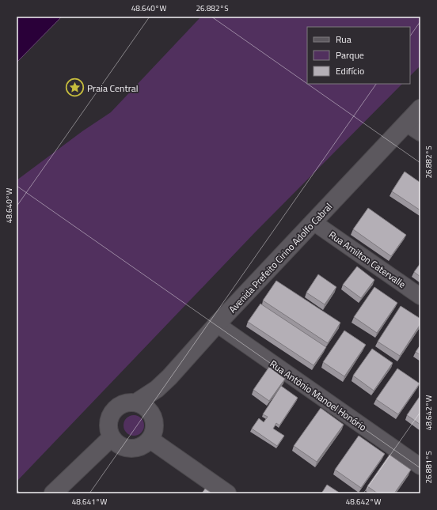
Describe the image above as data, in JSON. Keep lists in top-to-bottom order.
{
  "streets": {
    "main road": ["Avenida Prefeito Cirino Adolfo Cabral"],
    "street": ["Rua Amilton Catervalle", "Rua Antônio Manoel Honório"]
  },
  "crossings": [
    ["Avenida Prefeito Cirino Adolfo Cabral", "Rua Amilton Catervalle"],
    ["Avenida Prefeito Cirino Adolfo Cabral", "Rua Antônio Manoel Honório"]
  ],
  "places": {
    "place": ["Praia Central"]
  },
  "legend": ["Rua", "Parque", "Edifício"],
  "coordinates": [
    "48.640°W",
    "26.882°S",
    "48.642°W",
    "26.881°S",
    "48.641°W"
  ]
}
